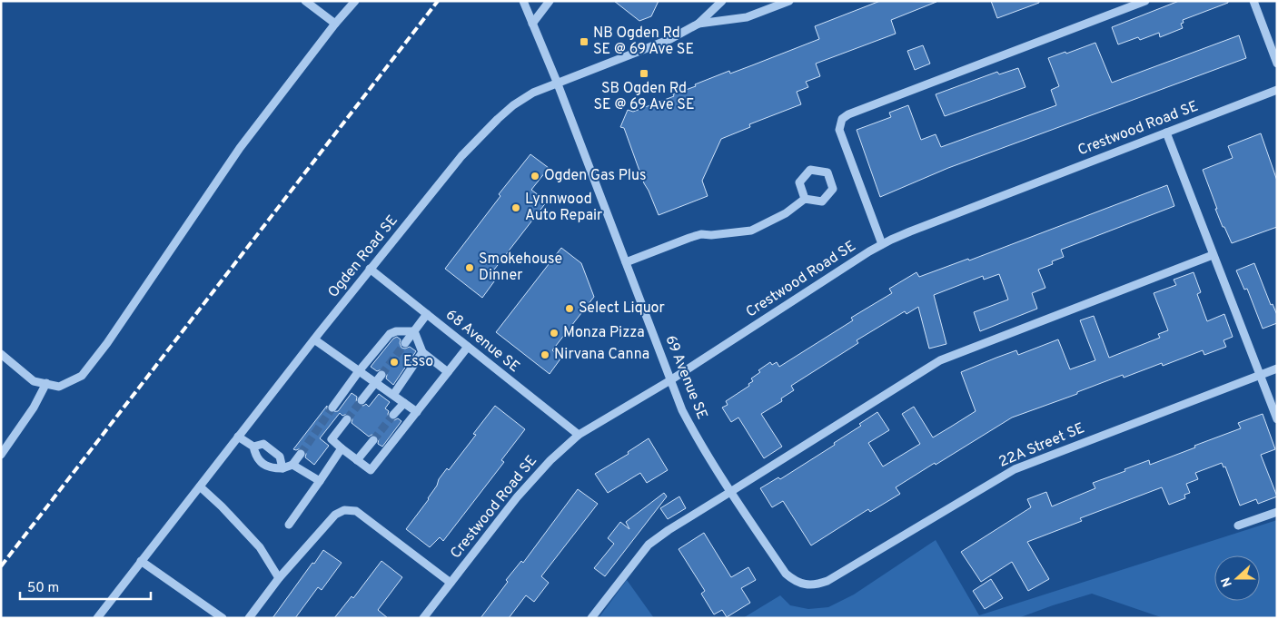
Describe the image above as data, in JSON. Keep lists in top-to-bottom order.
{
  "streets": {
    "street": [
      "Crestwood Road SE",
      "Ogden Road SE",
      "68 Avenue SE",
      "69 Avenue SE",
      "22A Street SE"
    ]
  },
  "crossings": [
    ["Crestwood Road SE", "68 Avenue SE"],
    ["Crestwood Road SE", "69 Avenue SE"],
    ["Ogden Road SE", "68 Avenue SE"],
    ["Ogden Road SE", "69 Avenue SE"],
    ["69 Avenue SE", "22A Street SE"]
  ],
  "places": {
    "transit": ["NB Ogden Rd SE @ 69 Ave SE", "SB Ogden Rd SE @ 69 Ave SE"],
    "other": [
      "Ogden Gas Plus",
      "Lynnwood Auto Repair",
      "Smokehouse Dinner",
      "Select Liquor",
      "Monza Pizza",
      "Nirvana Canna",
      "Esso"
    ]
  },
  "scale_bar": "50 m",
  "north": "left"
}
